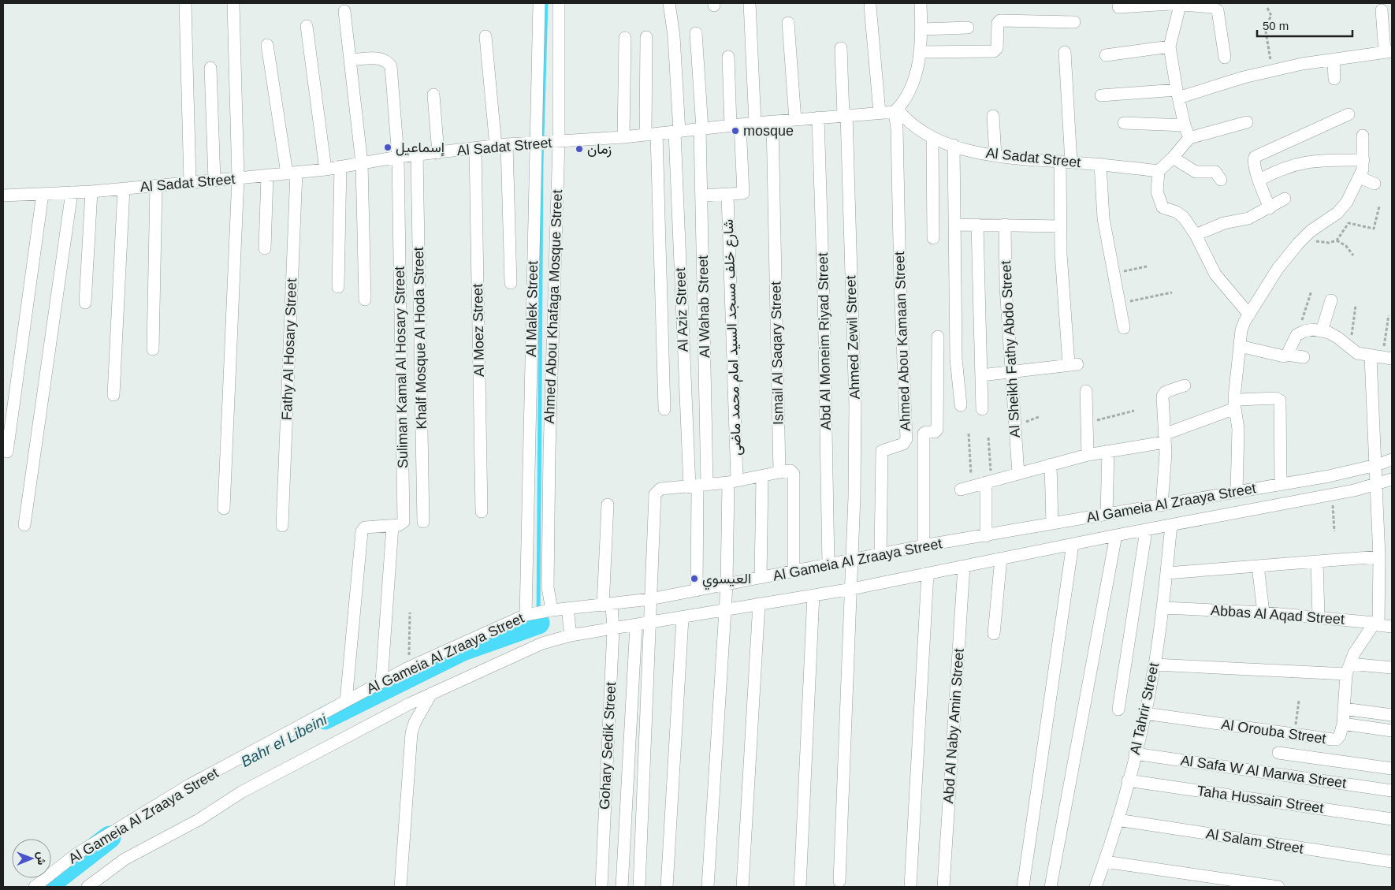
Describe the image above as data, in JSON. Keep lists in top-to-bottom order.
{
  "streets": {
    "street": [
      "Al Sadat Street",
      "Ahmed Abou Khafaga Mosque Street",
      "Al Wahab Street",
      "Al Malek Street",
      "Al Aziz Street",
      "Al Moez Street",
      "شارع خلف مسجد السيد امام محمد ماضى",
      "Ahmed Zewil Street",
      "Khalf Mosque Al Hoda Street",
      "Abd Al Moneim Riyad Street",
      "Ahmed Abou Kamaan Street",
      "Fathy Al Hosary Street",
      "Al Sheikh Fathy Abdo Street",
      "Ismail Al Saqary Street",
      "Suliman Kamal Al Hosary Street",
      "Al Gameia Al Zraaya Street",
      "Abbas Al Aqad Street",
      "Al Tahrir Street",
      "Abd Al Naby Amin Street",
      "Al Orouba Street",
      "Gohary Sedik Street",
      "Al Safa W Al Marwa Street",
      "Taha Hussain Street",
      "Al Salam Street"
    ]
  },
  "crossings": [
    ["Al Sadat Street", "Ahmed Abou Khafaga Mosque Street"],
    ["Al Sadat Street", "Al Wahab Street"],
    ["Al Sadat Street", "Al Malek Street"],
    ["Al Sadat Street", "Al Aziz Street"],
    ["Al Sadat Street", "Al Moez Street"],
    ["Al Sadat Street", "Ahmed Zewil Street"],
    ["Al Sadat Street", "Khalf Mosque Al Hoda Street"],
    ["Al Sadat Street", "Abd Al Moneim Riyad Street"],
    ["Al Sadat Street", "Ahmed Abou Kamaan Street"],
    ["Al Sadat Street", "Fathy Al Hosary Street"],
    ["Al Sadat Street", "Ismail Al Saqary Street"],
    ["Al Sadat Street", "Suliman Kamal Al Hosary Street"],
    ["Ahmed Abou Khafaga Mosque Street", "Al Gameia Al Zraaya Street"],
    ["Al Wahab Street", "Al Aziz Street"],
    ["Al Malek Street", "Al Gameia Al Zraaya Street"],
    ["Al Aziz Street", "Al Gameia Al Zraaya Street"],
    ["شارع خلف مسجد السيد امام محمد ماضى", "Al Gameia Al Zraaya Street"],
    ["Ahmed Zewil Street", "Al Gameia Al Zraaya Street"],
    ["Abd Al Moneim Riyad Street", "Al Gameia Al Zraaya Street"],
    ["Ahmed Abou Kamaan Street", "Al Gameia Al Zraaya Street"],
    ["Al Gameia Al Zraaya Street", "Al Tahrir Street"],
    ["Al Gameia Al Zraaya Street", "Abd Al Naby Amin Street"],
    ["Al Gameia Al Zraaya Street", "Gohary Sedik Street"],
    ["Abbas Al Aqad Street", "Al Tahrir Street"],
    ["Al Tahrir Street", "Al Orouba Street"],
    ["Al Tahrir Street", "Al Safa W Al Marwa Street"],
    ["Al Tahrir Street", "Taha Hussain Street"],
    ["Al Tahrir Street", "Al Salam Street"]
  ],
  "water": ["Bahr el Libeini"],
  "places": [
    "mosque",
    "إسماعيل",
    "زمان",
    "العيسوي"
  ],
  "scale_bar": "50 m",
  "north": "right"
}
